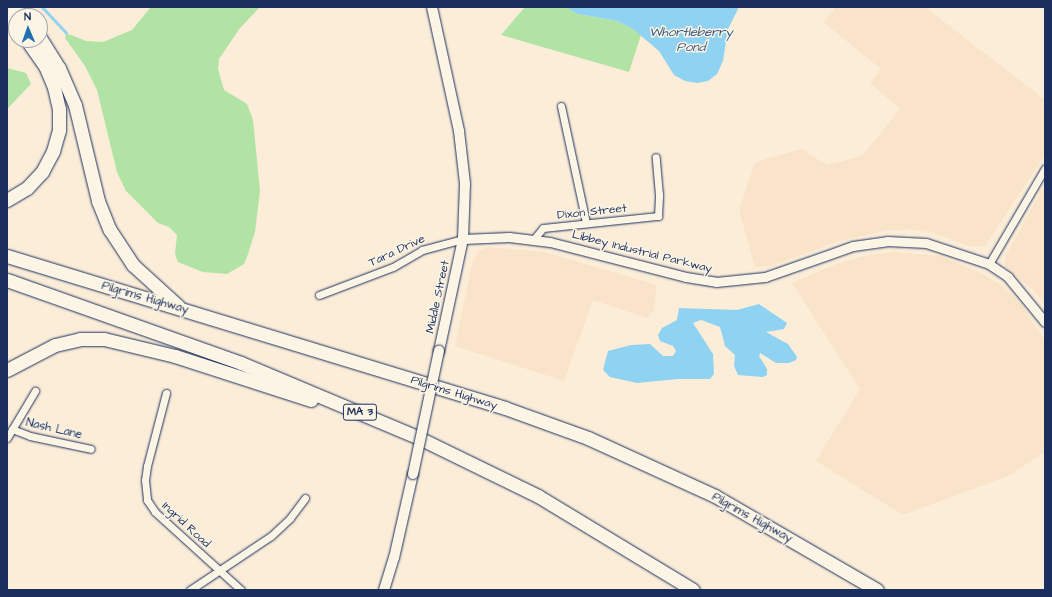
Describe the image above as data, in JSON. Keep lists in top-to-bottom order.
{
  "streets": {
    "highway": ["Pilgrims Highway", "MA 3"],
    "main road": ["Middle Street"],
    "street": [
      "Dixon Street",
      "Tara Drive",
      "Libbey Industrial Parkway",
      "Nash Lane",
      "Ingrid Road"
    ]
  },
  "crossings": [
    ["Dixon Street", "Libbey Industrial Parkway"],
    ["Tara Drive", "Libbey Industrial Parkway"],
    ["Tara Drive", "Middle Street"],
    ["Libbey Industrial Parkway", "Middle Street"]
  ],
  "water": ["Whortleberry Pond"],
  "north": "top"
}
